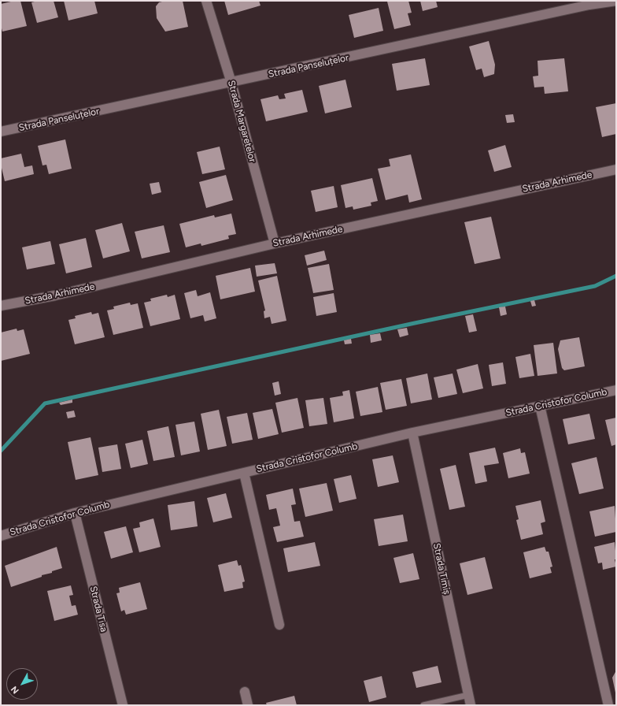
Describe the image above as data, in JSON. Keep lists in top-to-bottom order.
{
  "streets": {
    "street": [
      "Strada Panseluțelor",
      "Strada Margaretelor",
      "Strada Arhimede",
      "Strada Cristofor Columb",
      "Strada Timiș",
      "Strada Tisa"
    ]
  },
  "crossings": [
    ["Strada Panseluțelor", "Strada Margaretelor"],
    ["Strada Margaretelor", "Strada Arhimede"],
    ["Strada Cristofor Columb", "Strada Timiș"],
    ["Strada Cristofor Columb", "Strada Tisa"]
  ],
  "north": "bottom left"
}
